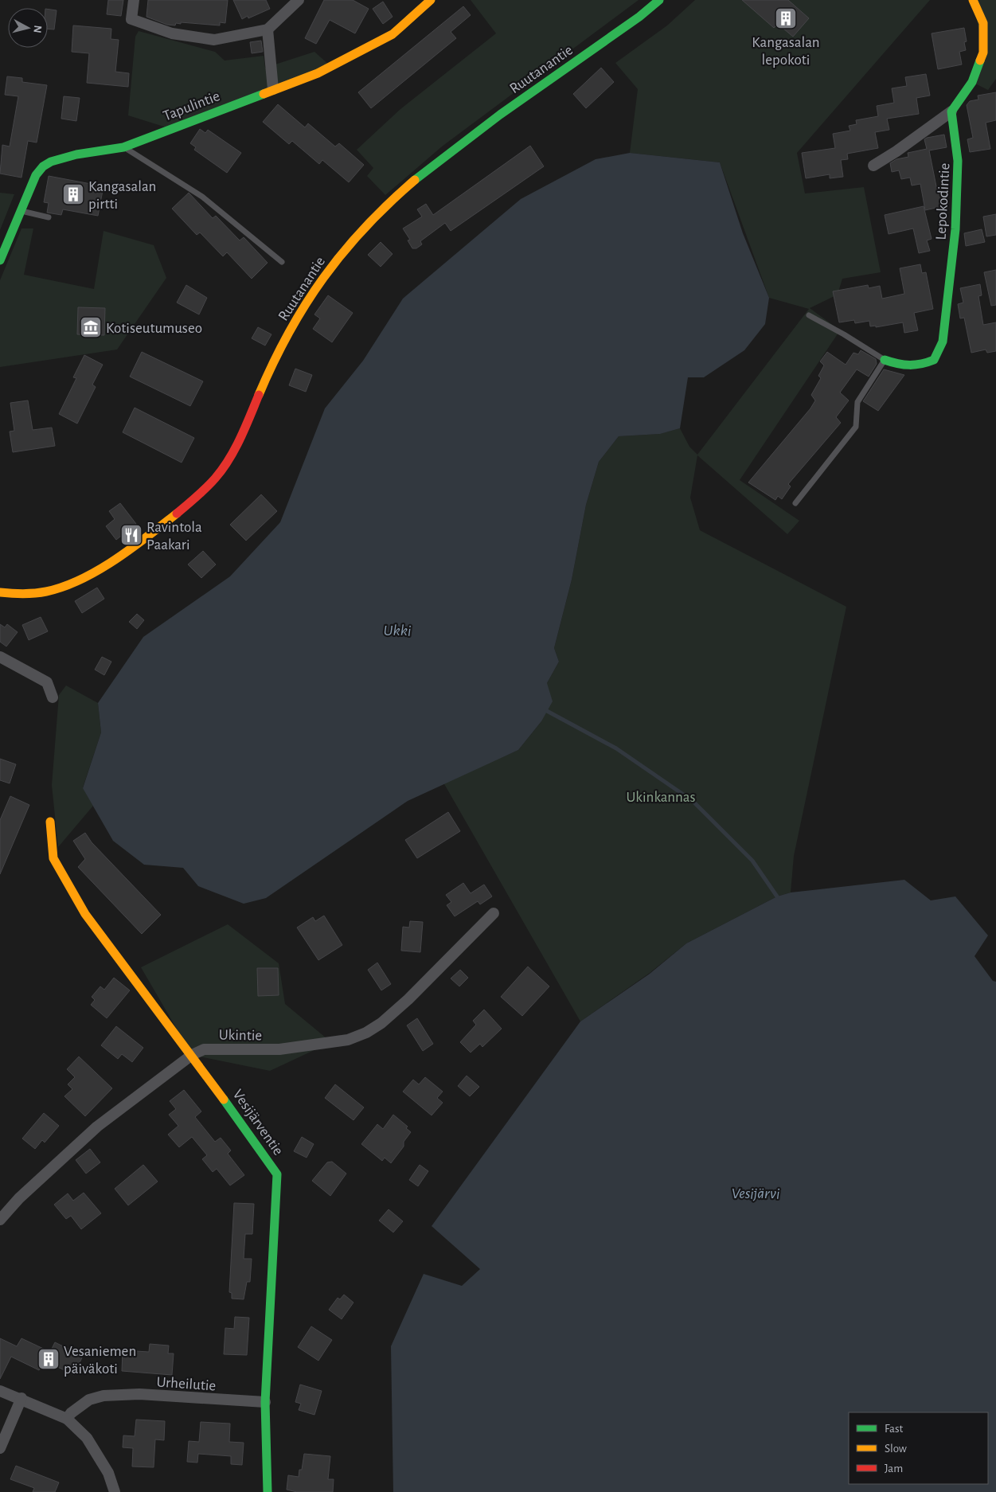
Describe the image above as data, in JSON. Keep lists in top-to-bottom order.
{
  "streets": {
    "street": [
      "Ruutanantie",
      "Tapulintie",
      "Lepokodintie",
      "Ukintie",
      "Vesijärventie",
      "Urheilutie"
    ]
  },
  "crossings": [
    ["Ukintie", "Vesijärventie"],
    ["Vesijärventie", "Urheilutie"]
  ],
  "water": ["Ukki", "Vesijärvi"],
  "parks": ["Ukinkannas"],
  "places": {
    "building": ["Kangasalan lepokoti", "Kangasalan pirtti", "Vesaniemen päiväkoti"],
    "museum": ["Kotiseutumuseo"],
    "restaurant": ["Ravintola Paakari"]
  },
  "legend": ["Fast", "Slow", "Jam"],
  "north": "right"
}
